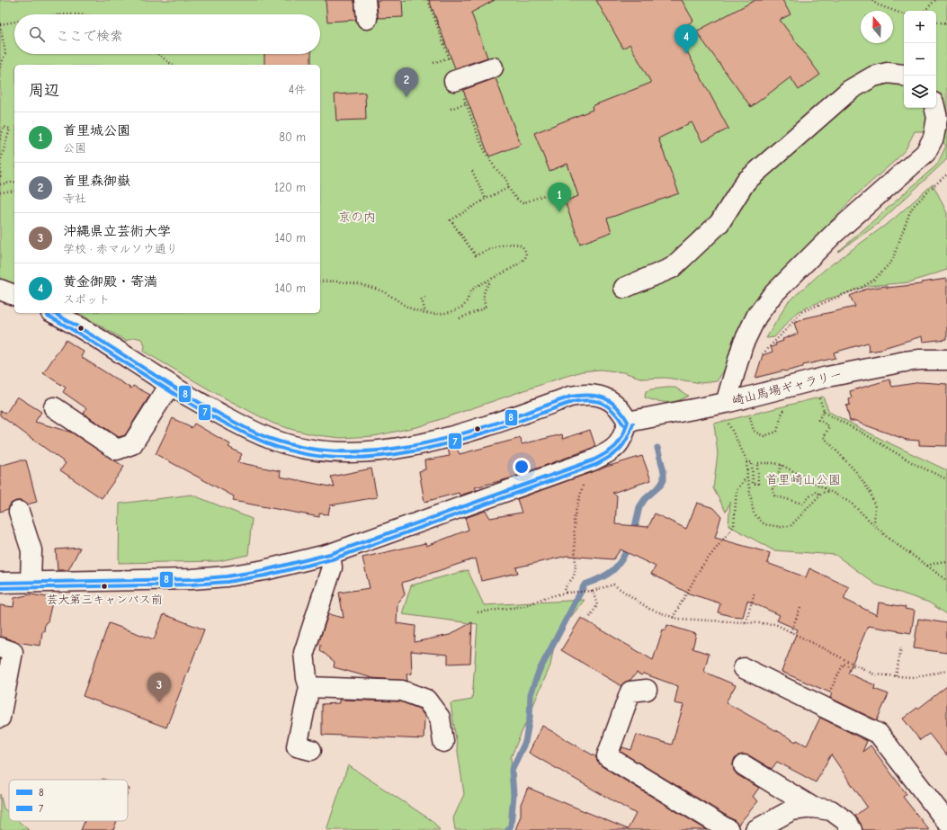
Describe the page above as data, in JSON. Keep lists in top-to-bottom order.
{
  "streets": {
    "street": ["崎山馬場ギャラリー"]
  },
  "parks": ["京の内", "首里崎山公園"],
  "places": ["芸大第三キャンパス前"],
  "lines": ["transit line 8", "transit line 7"],
  "legend": ["8", "7"],
  "north": "top",
  "page": {
    "map_buttons": ["+", "−"],
    "search": "ここで検索",
    "pins": [
      "4",
      "2",
      "1",
      "3"
    ],
    "heading": ["周辺", "4件"],
    "list": [
      {
        "mark": "1",
        "name": "首里城公園",
        "note": "公園",
        "value": "80 m"
      },
      {
        "mark": "2",
        "name": "首里森御嶽",
        "note": "寺社",
        "value": "120 m"
      },
      {
        "mark": "3",
        "name": "沖縄県立芸術大学",
        "note": "学校 · 赤マルソウ通り",
        "value": "140 m"
      },
      {
        "mark": "4",
        "name": "黄金御殿・寄満",
        "note": "スポット",
        "value": "140 m"
      }
    ]
  }
}
